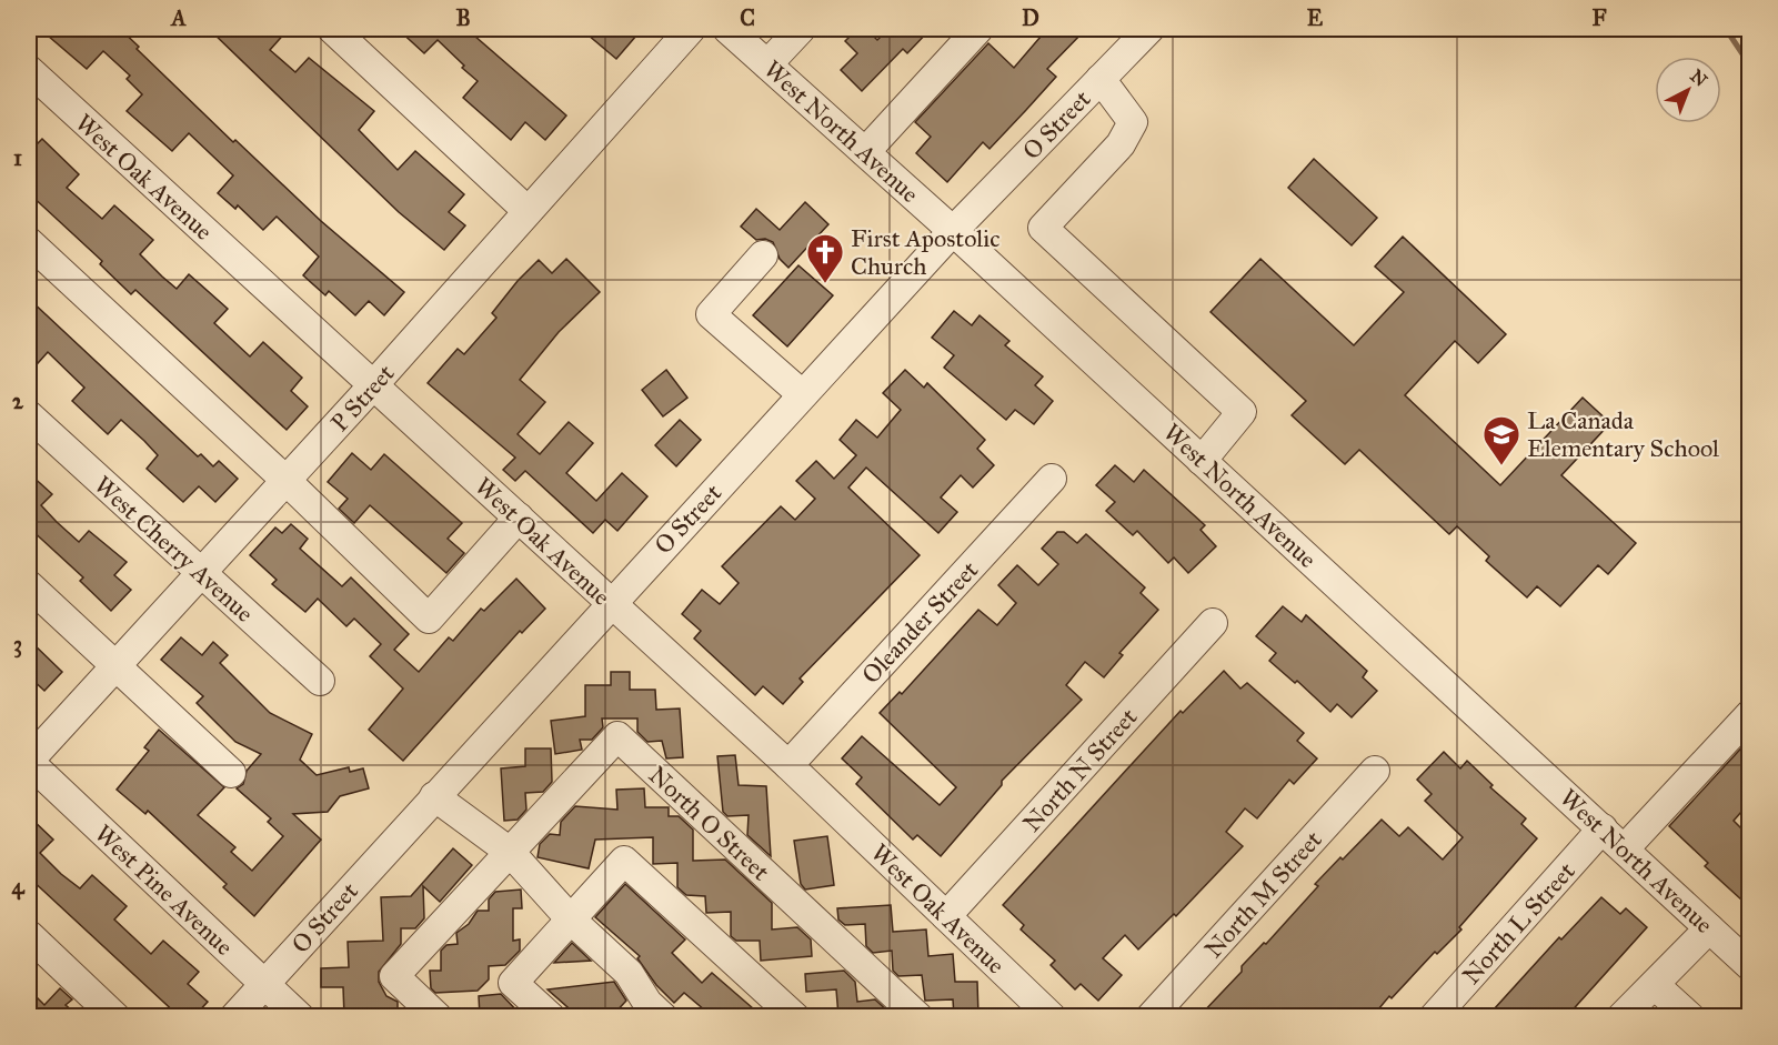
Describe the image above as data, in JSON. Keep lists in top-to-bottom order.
{
  "streets": {
    "street": [
      "O Street",
      "West North Avenue",
      "West Oak Avenue",
      "P Street",
      "West Cherry Avenue",
      "Oleander Street",
      "North N Street",
      "North O Street",
      "West Pine Avenue",
      "North M Street",
      "North L Street"
    ]
  },
  "crossings": [
    ["O Street", "West North Avenue"],
    ["O Street", "West Oak Avenue"],
    ["O Street", "West Pine Avenue"],
    ["West North Avenue", "North L Street"],
    ["West Oak Avenue", "P Street"],
    ["West Oak Avenue", "Oleander Street"],
    ["West Oak Avenue", "North N Street"],
    ["P Street", "West Cherry Avenue"],
    ["P Street", "West Pine Avenue"]
  ],
  "places": {
    "church": ["First Apostolic Church"],
    "school or university": ["La Canada Elementary School"]
  },
  "north": "top right",
  "grid": {
    "columns": [
      "A",
      "B",
      "C",
      "D",
      "E",
      "F"
    ],
    "rows": [
      "1",
      "2",
      "3",
      "4"
    ]
  }
}
